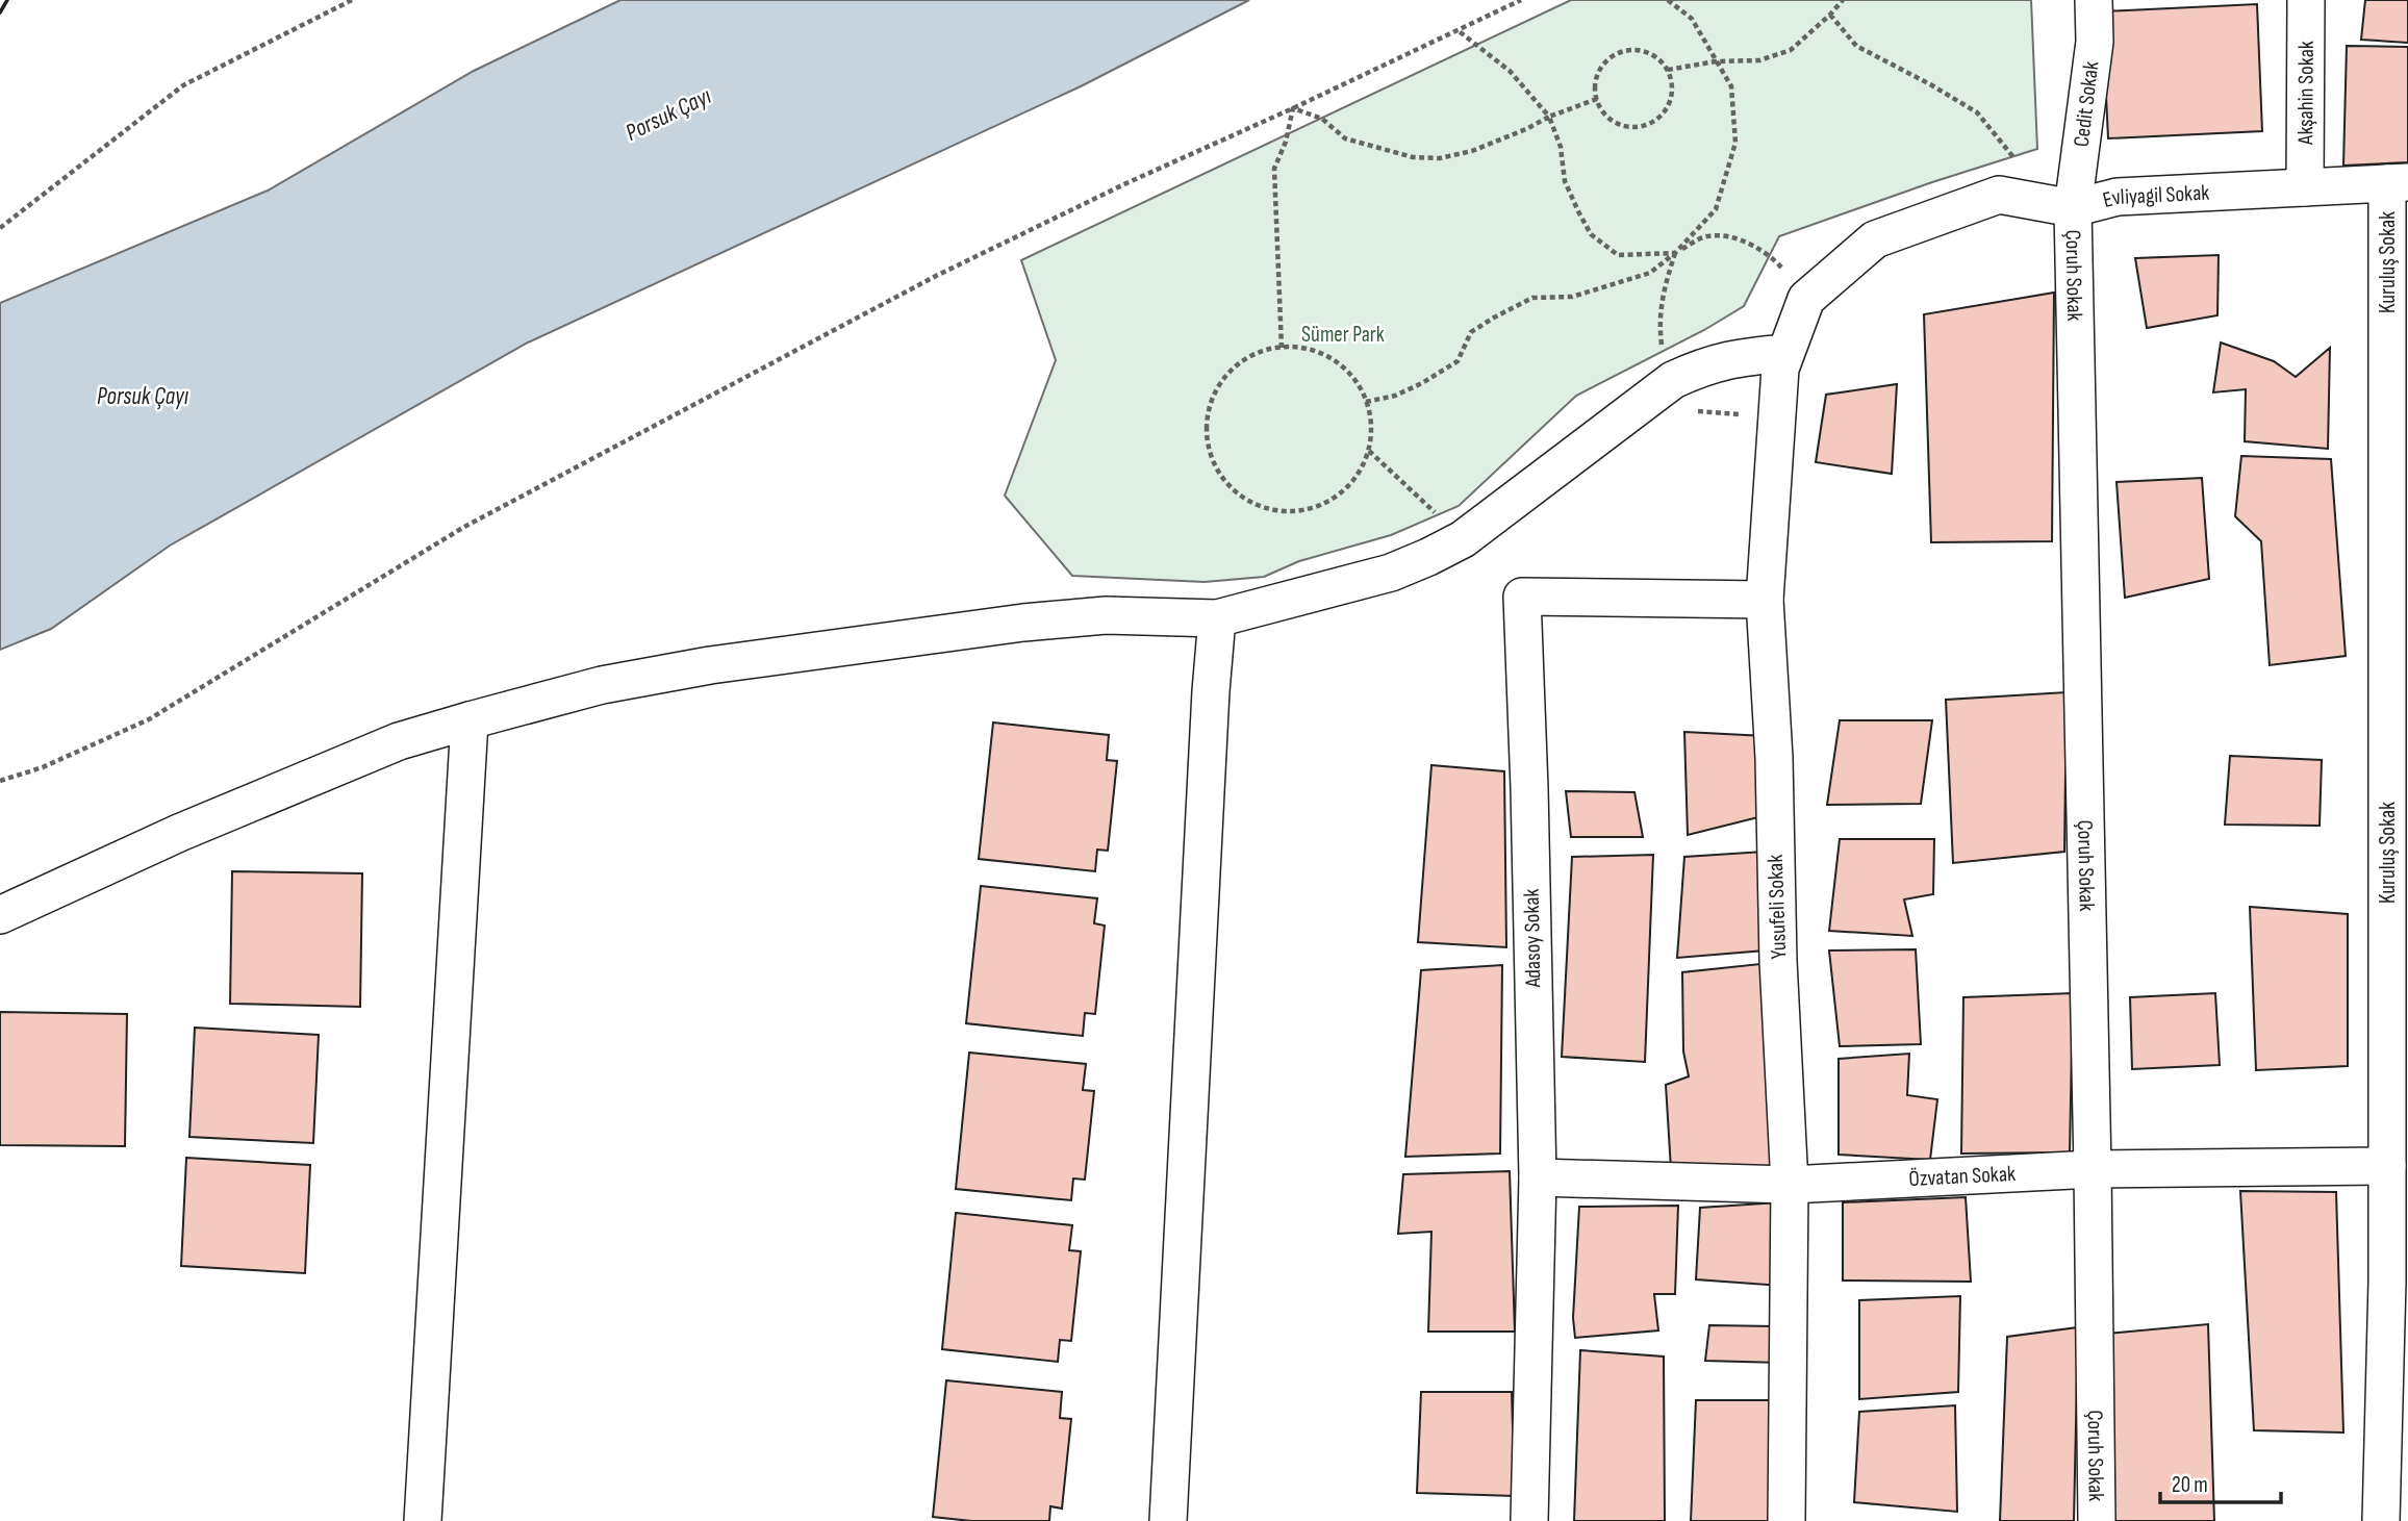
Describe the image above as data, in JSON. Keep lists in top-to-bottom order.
{
  "streets": {
    "street": [
      "Akşahin Sokak",
      "Cedit Sokak",
      "Evliyagil Sokak",
      "Kuruluş Sokak",
      "Çoruh Sokak",
      "Yusufeli Sokak",
      "Adasoy Sokak",
      "Özvatan Sokak"
    ]
  },
  "crossings": [
    ["Akşahin Sokak", "Evliyagil Sokak"],
    ["Cedit Sokak", "Evliyagil Sokak"],
    ["Cedit Sokak", "Çoruh Sokak"],
    ["Evliyagil Sokak", "Kuruluş Sokak"],
    ["Evliyagil Sokak", "Çoruh Sokak"],
    ["Evliyagil Sokak", "Yusufeli Sokak"],
    ["Kuruluş Sokak", "Özvatan Sokak"],
    ["Çoruh Sokak", "Özvatan Sokak"],
    ["Yusufeli Sokak", "Adasoy Sokak"],
    ["Yusufeli Sokak", "Özvatan Sokak"],
    ["Adasoy Sokak", "Özvatan Sokak"]
  ],
  "water": ["Porsuk Çayı"],
  "parks": ["Sümer Park"],
  "scale_bar": "20 m"
}
